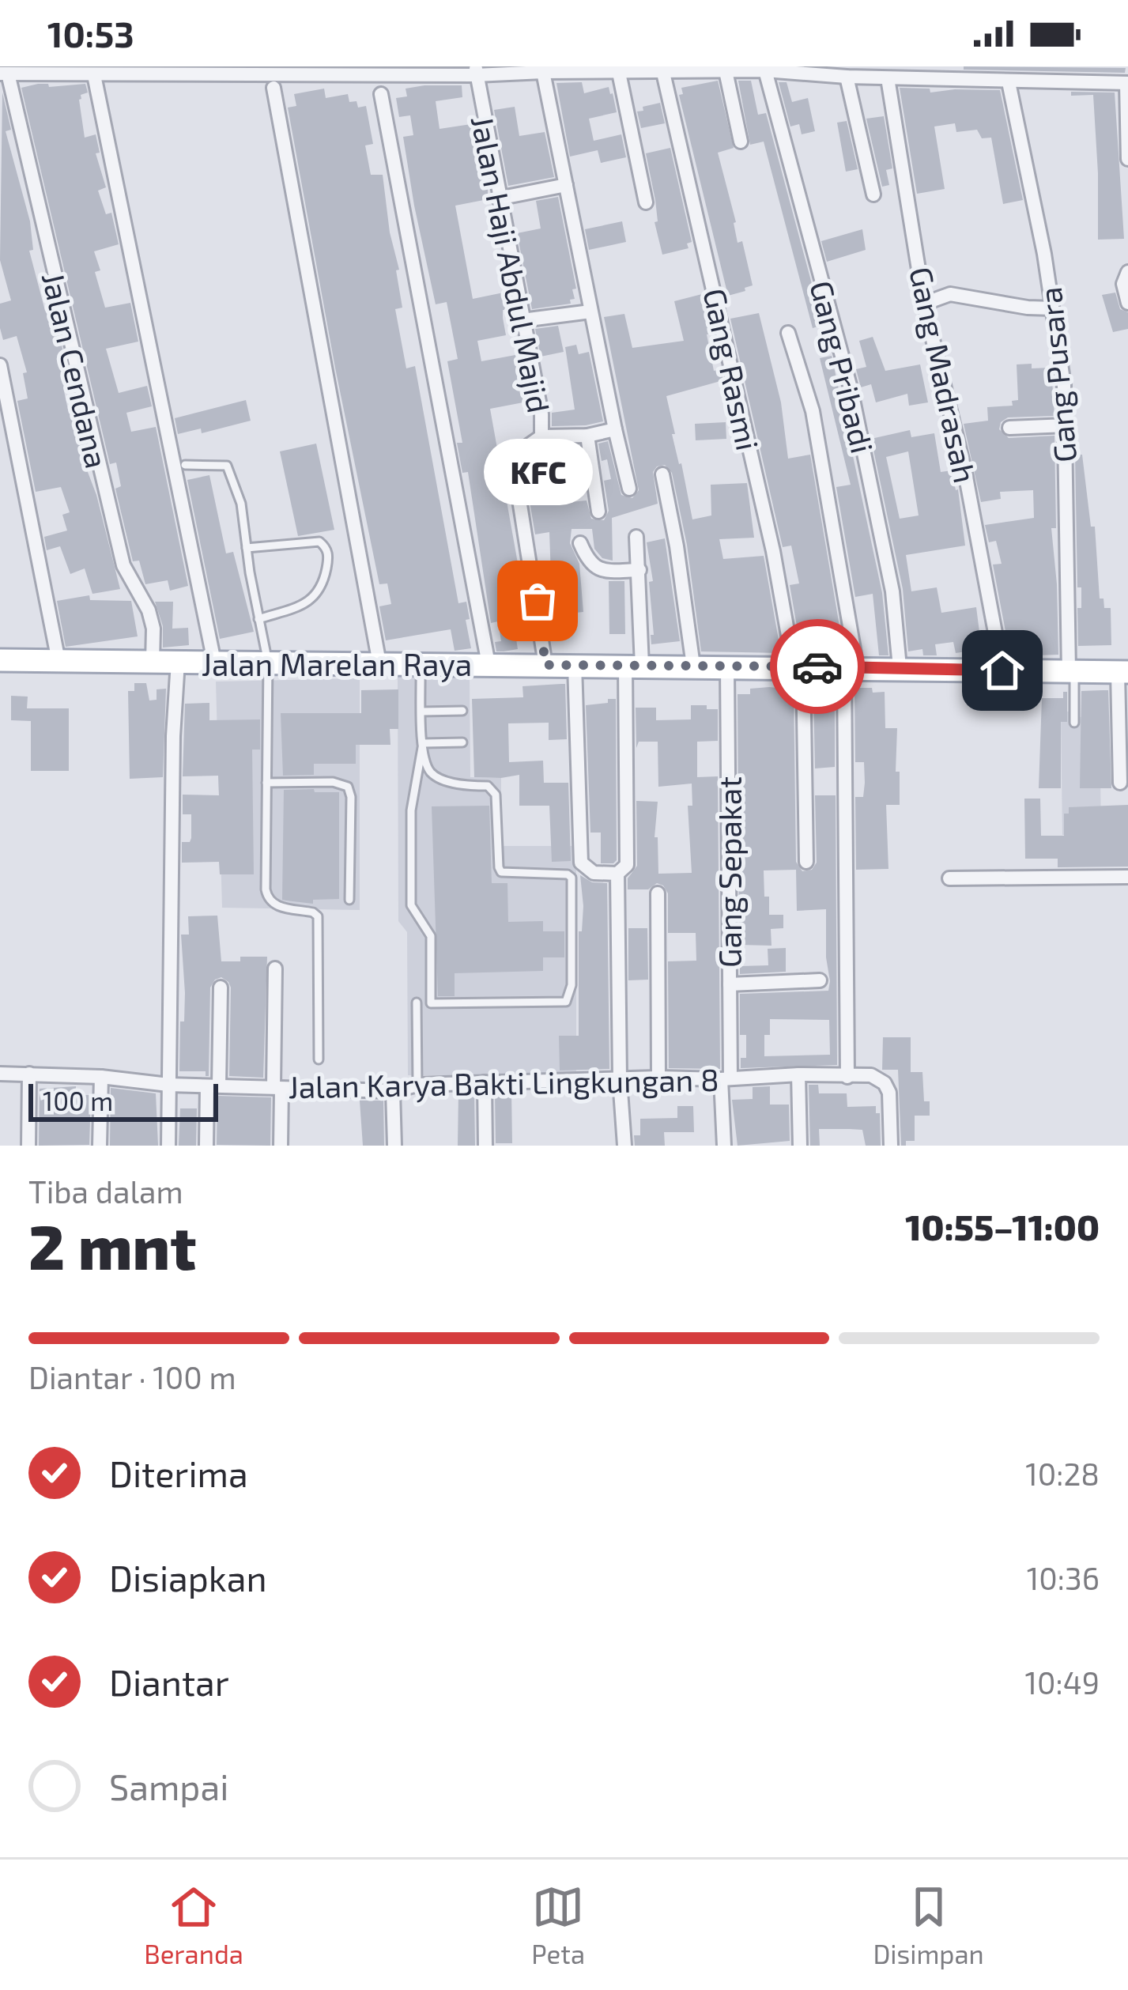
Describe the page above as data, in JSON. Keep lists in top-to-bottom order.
{
  "streets": {
    "main road": ["Jalan Marelan Raya"],
    "street": [
      "Jalan Haji Abdul Majid",
      "Gang Pribadi",
      "Gang Rasmi",
      "Jalan Cendana",
      "Gang Madrasah",
      "Gang Pusara",
      "Gang Sepakat",
      "Jalan Karya Bakti Lingkungan 8"
    ]
  },
  "crossings": [
    ["Jalan Haji Abdul Majid", "Jalan Marelan Raya"],
    ["Gang Pribadi", "Jalan Marelan Raya"],
    ["Gang Rasmi", "Jalan Marelan Raya"],
    ["Jalan Cendana", "Jalan Marelan Raya"],
    ["Gang Madrasah", "Jalan Marelan Raya"],
    ["Gang Pusara", "Jalan Marelan Raya"],
    ["Jalan Marelan Raya", "Gang Sepakat"],
    ["Gang Sepakat", "Jalan Karya Bakti Lingkungan 8"]
  ],
  "places": ["KFC"],
  "scale_bar": "100 m",
  "page": {
    "status": "10:53",
    "bubble": "KFC",
    "scale": "100 m",
    "heading": ["2 mnt", "Tiba dalam", "10:55–11:00"],
    "bar": "Diantar · 100 m",
    "list": [
      ["Diterima", "10:28"],
      ["Disiapkan", "10:36"],
      ["Diantar", "10:49"],
      "Sampai"
    ],
    "tabs": ["Beranda", "Peta", "Disimpan"]
  }
}
